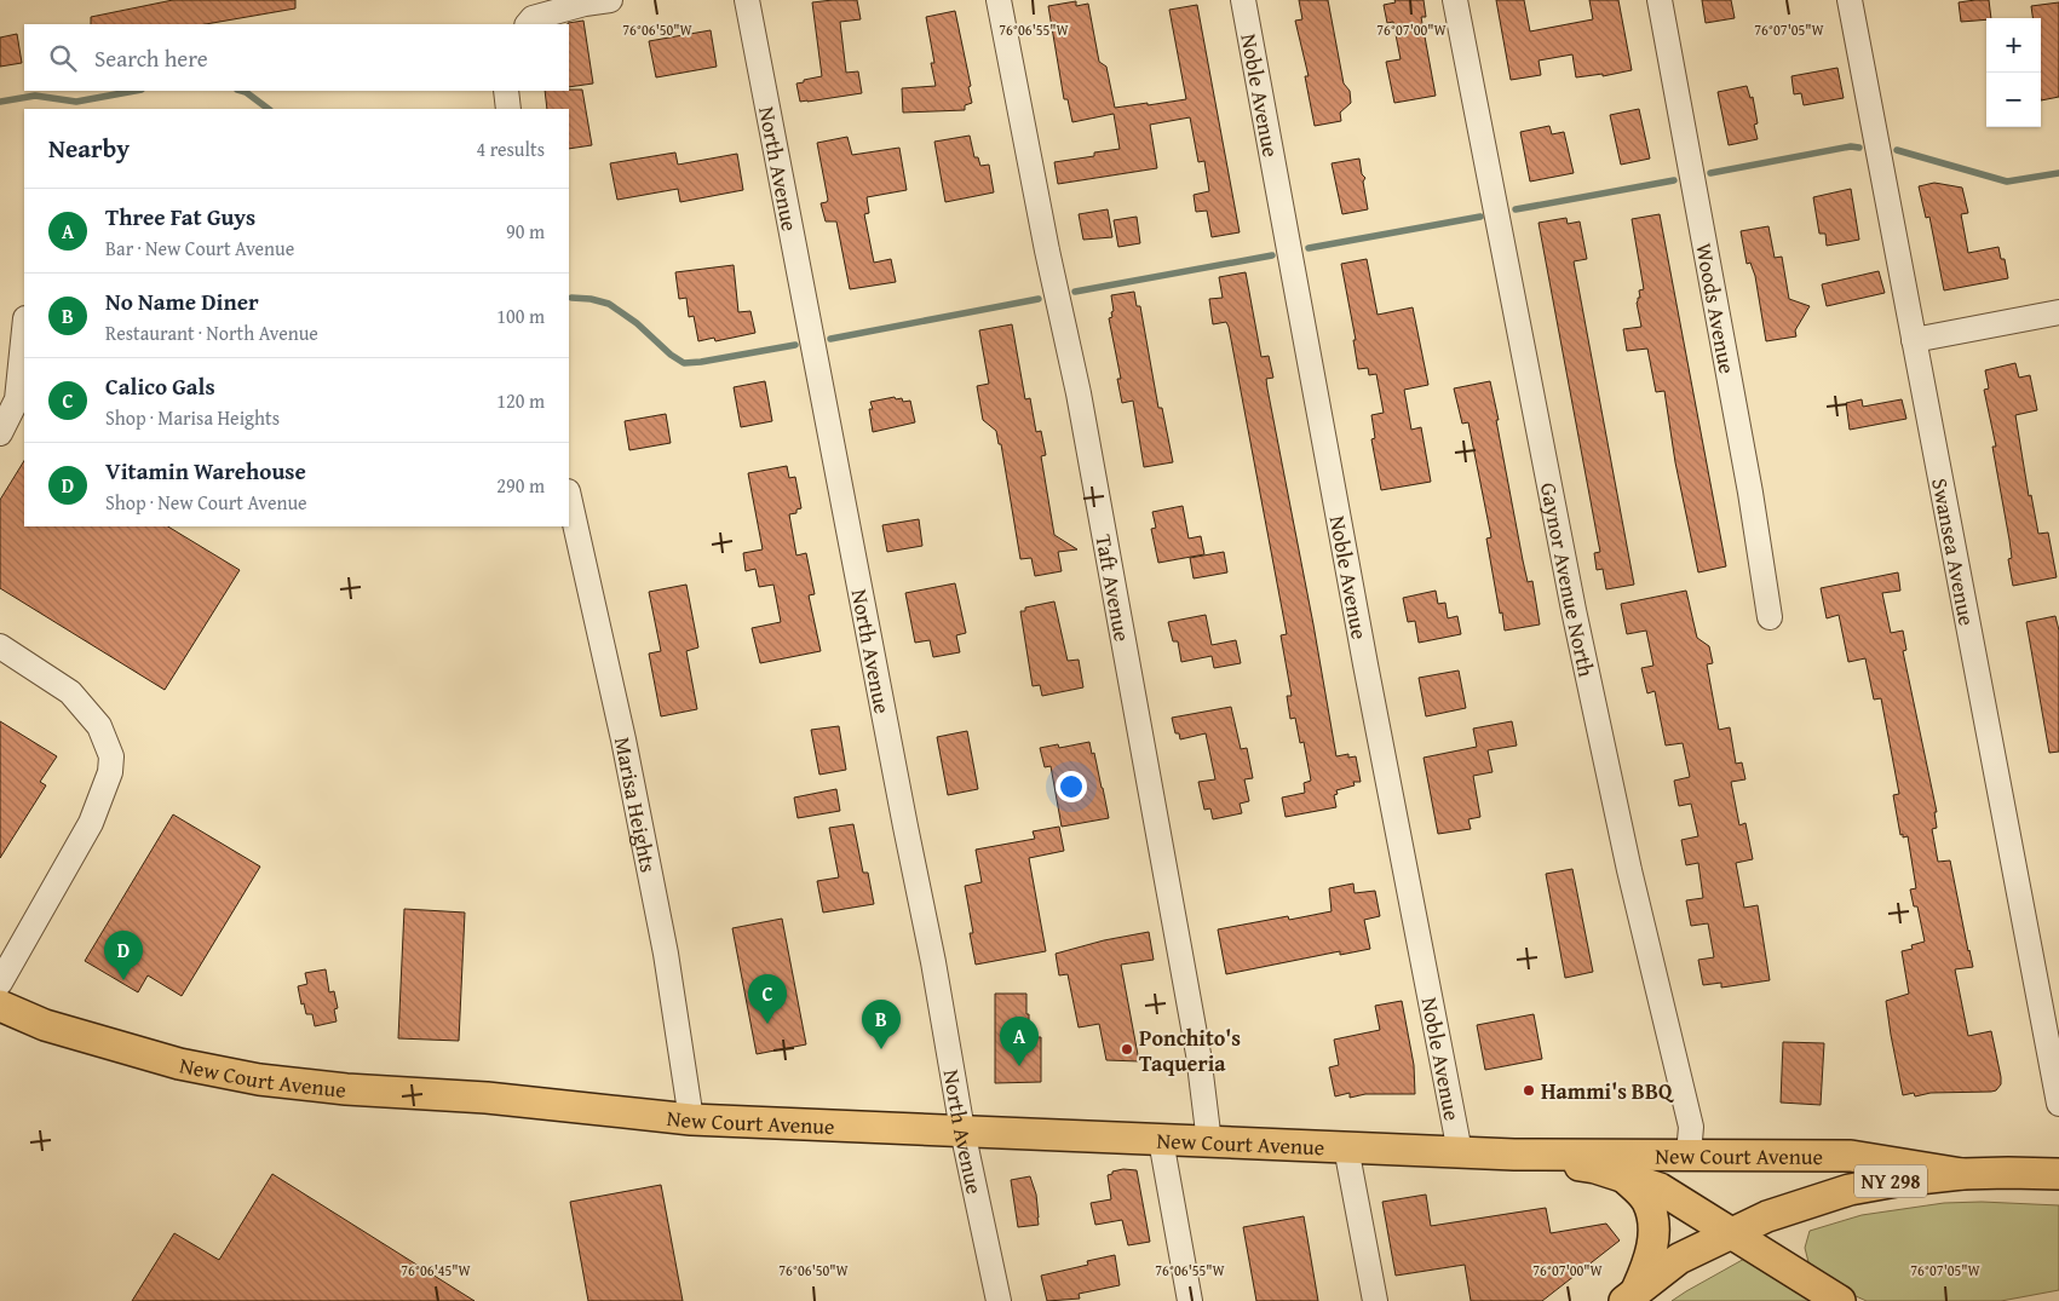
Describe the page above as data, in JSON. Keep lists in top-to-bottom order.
{
  "streets": {
    "main road": ["New Court Avenue", "NY 298"],
    "street": [
      "Noble Avenue",
      "North Avenue",
      "Woods Avenue",
      "Swansea Avenue",
      "Gaynor Avenue North",
      "Taft Avenue",
      "Marisa Heights"
    ]
  },
  "crossings": [
    ["Noble Avenue", "New Court Avenue"],
    ["North Avenue", "New Court Avenue"],
    ["Gaynor Avenue North", "New Court Avenue"],
    ["Taft Avenue", "New Court Avenue"],
    ["Marisa Heights", "New Court Avenue"],
    ["New Court Avenue", "NY 298"]
  ],
  "places": ["Ponchito's Taqueria", "Hammi's BBQ"],
  "page": {
    "map_buttons": ["+", "−"],
    "search": "Search here",
    "heading": ["Nearby", "4 results"],
    "list": [
      {
        "mark": "A",
        "name": "Three Fat Guys",
        "note": "Bar · New Court Avenue",
        "value": "90 m"
      },
      {
        "mark": "B",
        "name": "No Name Diner",
        "note": "Restaurant · North Avenue",
        "value": "100 m"
      },
      {
        "mark": "C",
        "name": "Calico Gals",
        "note": "Shop · Marisa Heights",
        "value": "120 m"
      },
      {
        "mark": "D",
        "name": "Vitamin Warehouse",
        "note": "Shop · New Court Avenue",
        "value": "290 m"
      }
    ],
    "pins": [
      "D",
      "C",
      "B",
      "A"
    ]
  },
  "coordinates": [
    "76°06'50\"W",
    "76°06'55\"W",
    "76°07'00\"W",
    "76°07'05\"W",
    "76°06'45\"W"
  ]
}
